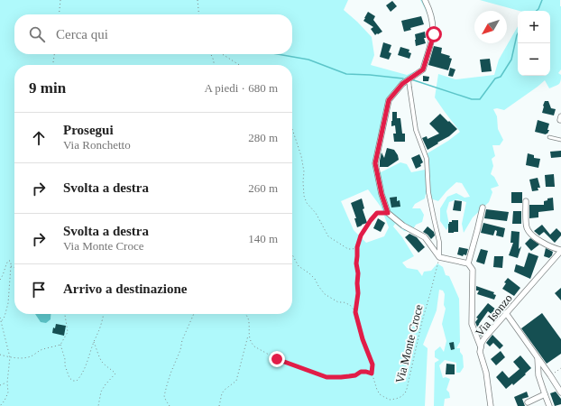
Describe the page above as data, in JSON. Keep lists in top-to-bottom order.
{
  "streets": {
    "street": ["Via Isonzo"],
    "path": ["Via Monte Croce"]
  },
  "north": "bottom left",
  "page": {
    "map_buttons": ["+", "−"],
    "search": "Cerca qui",
    "heading": ["9 min", "A piedi · 680 m"],
    "list": [
      ["Prosegui", "Via Ronchetto", "280 m"],
      ["Svolta a destra", "260 m"],
      ["Svolta a destra", "Via Monte Croce", "140 m"],
      "Arrivo a destinazione"
    ]
  }
}
